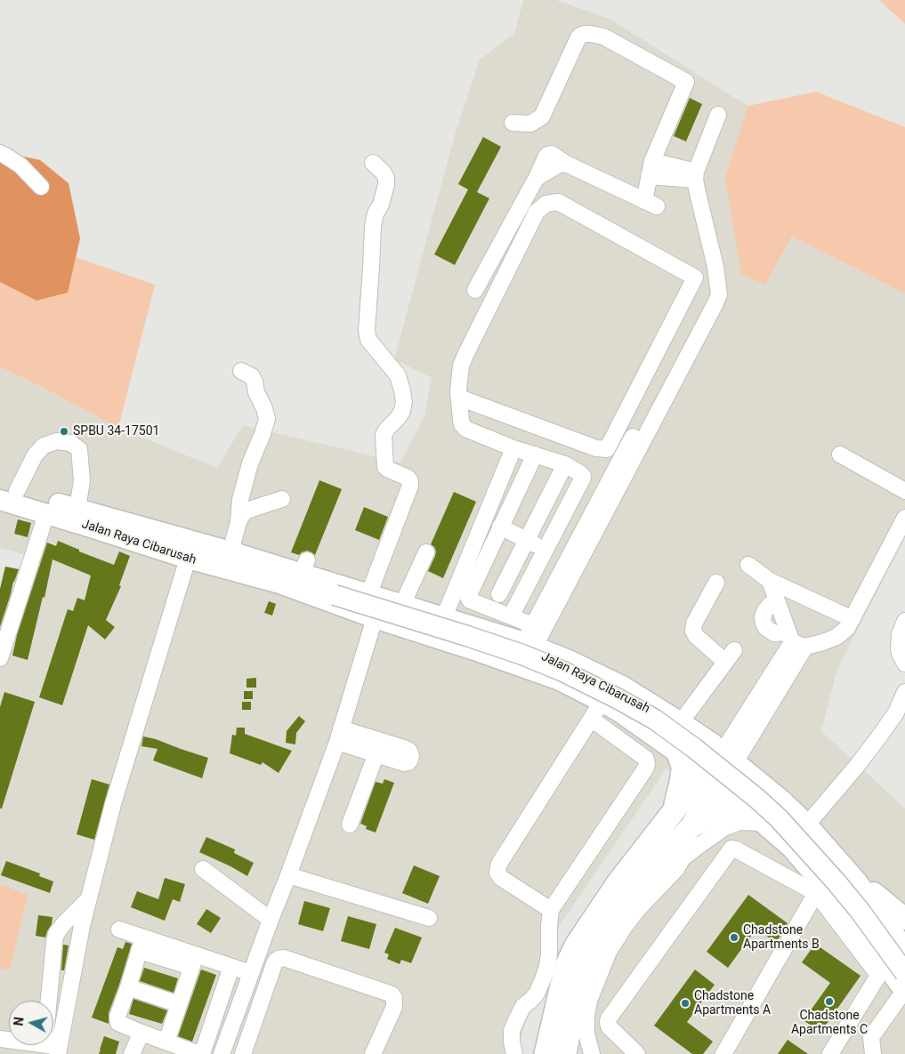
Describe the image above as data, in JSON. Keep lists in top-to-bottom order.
{
  "streets": {
    "main road": ["Jalan Raya Cibarusah"]
  },
  "places": [
    "SPBU 34-17501",
    "Chadstone Apartments B",
    "Chadstone Apartments C",
    "Chadstone Apartments A"
  ],
  "north": "left"
}
